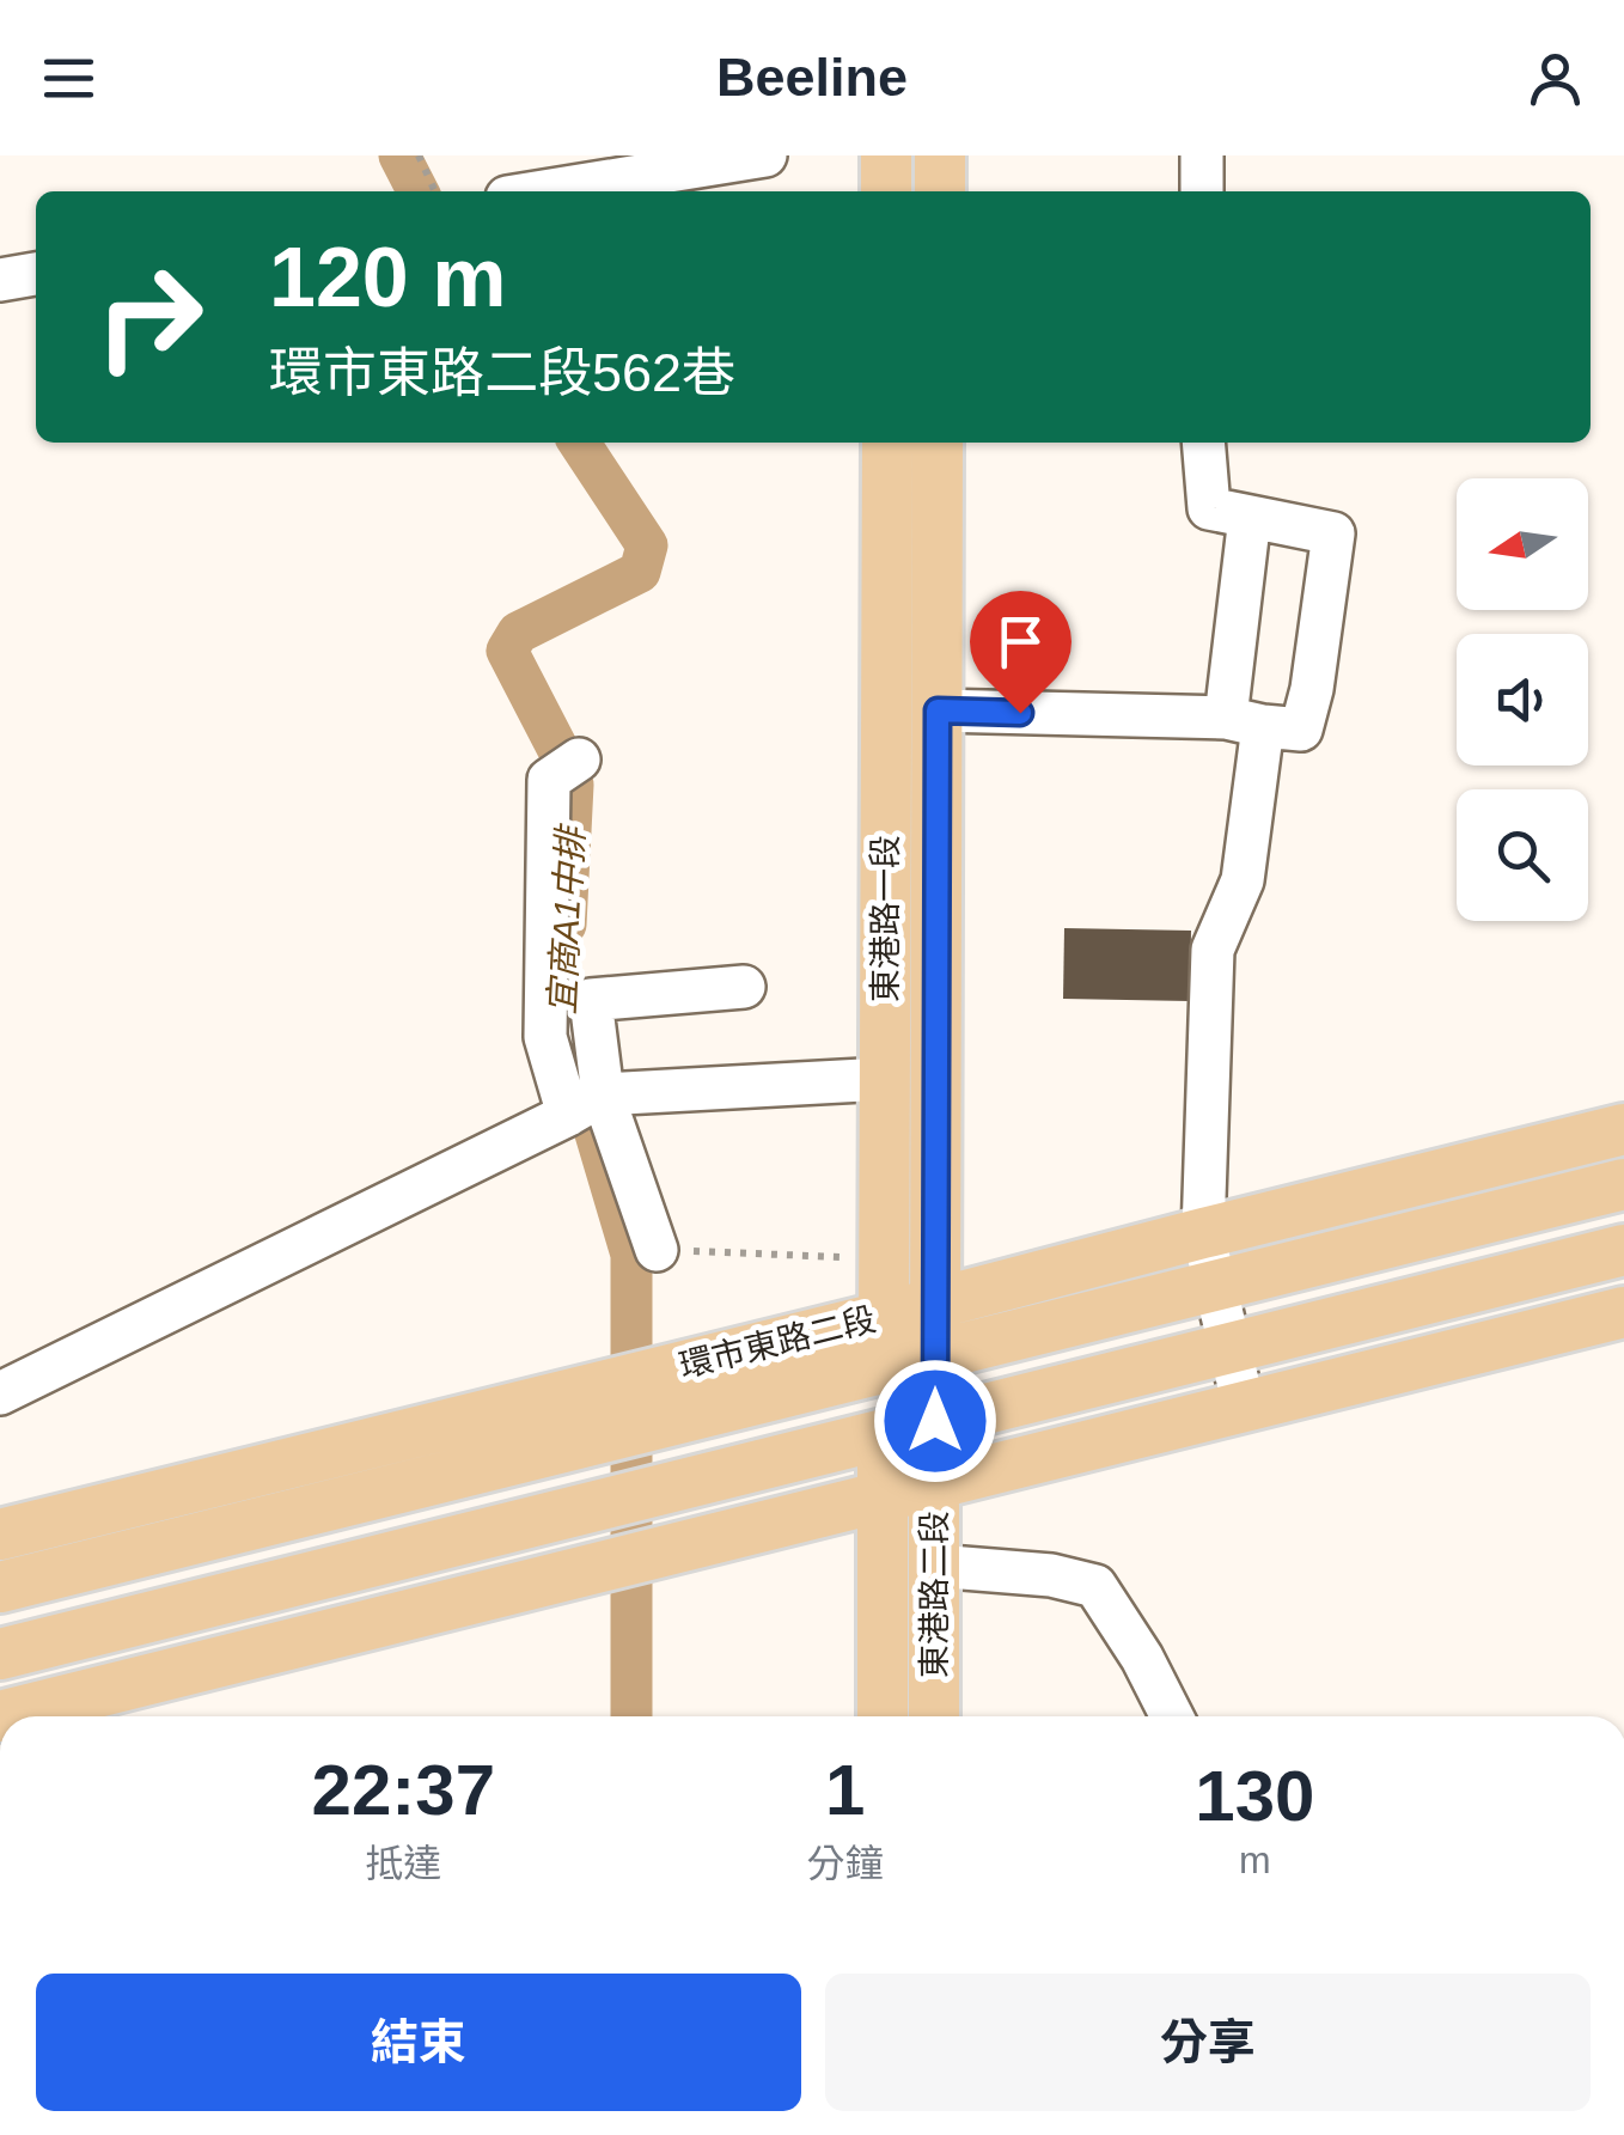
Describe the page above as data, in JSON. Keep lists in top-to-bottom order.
{
  "streets": {
    "main road": ["東港路一段", "環市東路二段", "東港路二段"]
  },
  "crossings": [
    ["東港路一段", "環市東路二段"],
    ["東港路一段", "東港路二段"],
    ["環市東路二段", "東港路二段"]
  ],
  "water": ["宜商A1中排"],
  "north": "left",
  "page": {
    "header": "Beeline",
    "turn": ["120 m", "環市東路二段562巷"],
    "eta": [
      "22:37",
      "抵達",
      "1",
      "分鐘",
      "130",
      "m"
    ],
    "buttons": ["結束", "分享"]
  }
}
